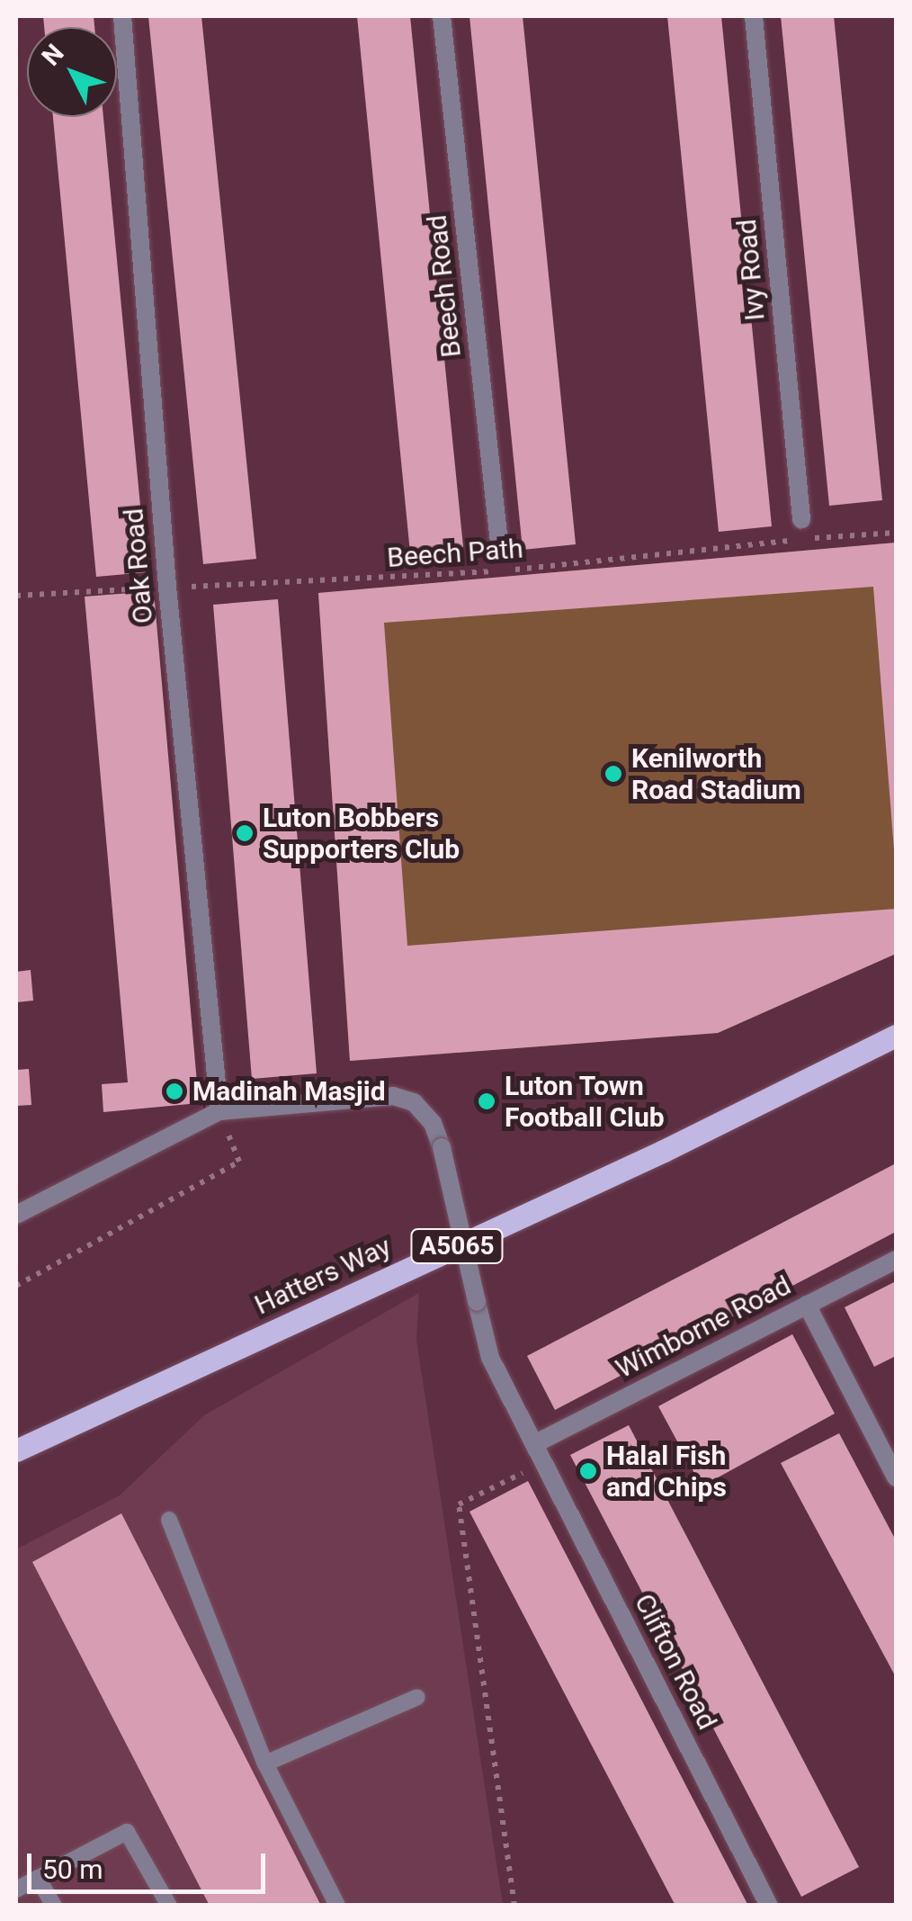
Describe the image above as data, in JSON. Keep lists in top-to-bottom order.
{
  "streets": {
    "main road": ["A5065", "Hatters Way"],
    "street": [
      "Ivy Road",
      "Beech Road",
      "Oak Road",
      "Wimborne Road",
      "Clifton Road"
    ],
    "path": ["Beech Path"]
  },
  "crossings": [
    ["Beech Path", "Oak Road"],
    ["Oak Road", "Clifton Road"],
    ["Wimborne Road", "Clifton Road"]
  ],
  "places": [
    "Kenilworth Road Stadium",
    "Luton Bobbers Supporters Club",
    "Madinah Masjid",
    "Luton Town Football Club",
    "Halal Fish and Chips"
  ],
  "scale_bar": "50 m",
  "north": "top left"
}
